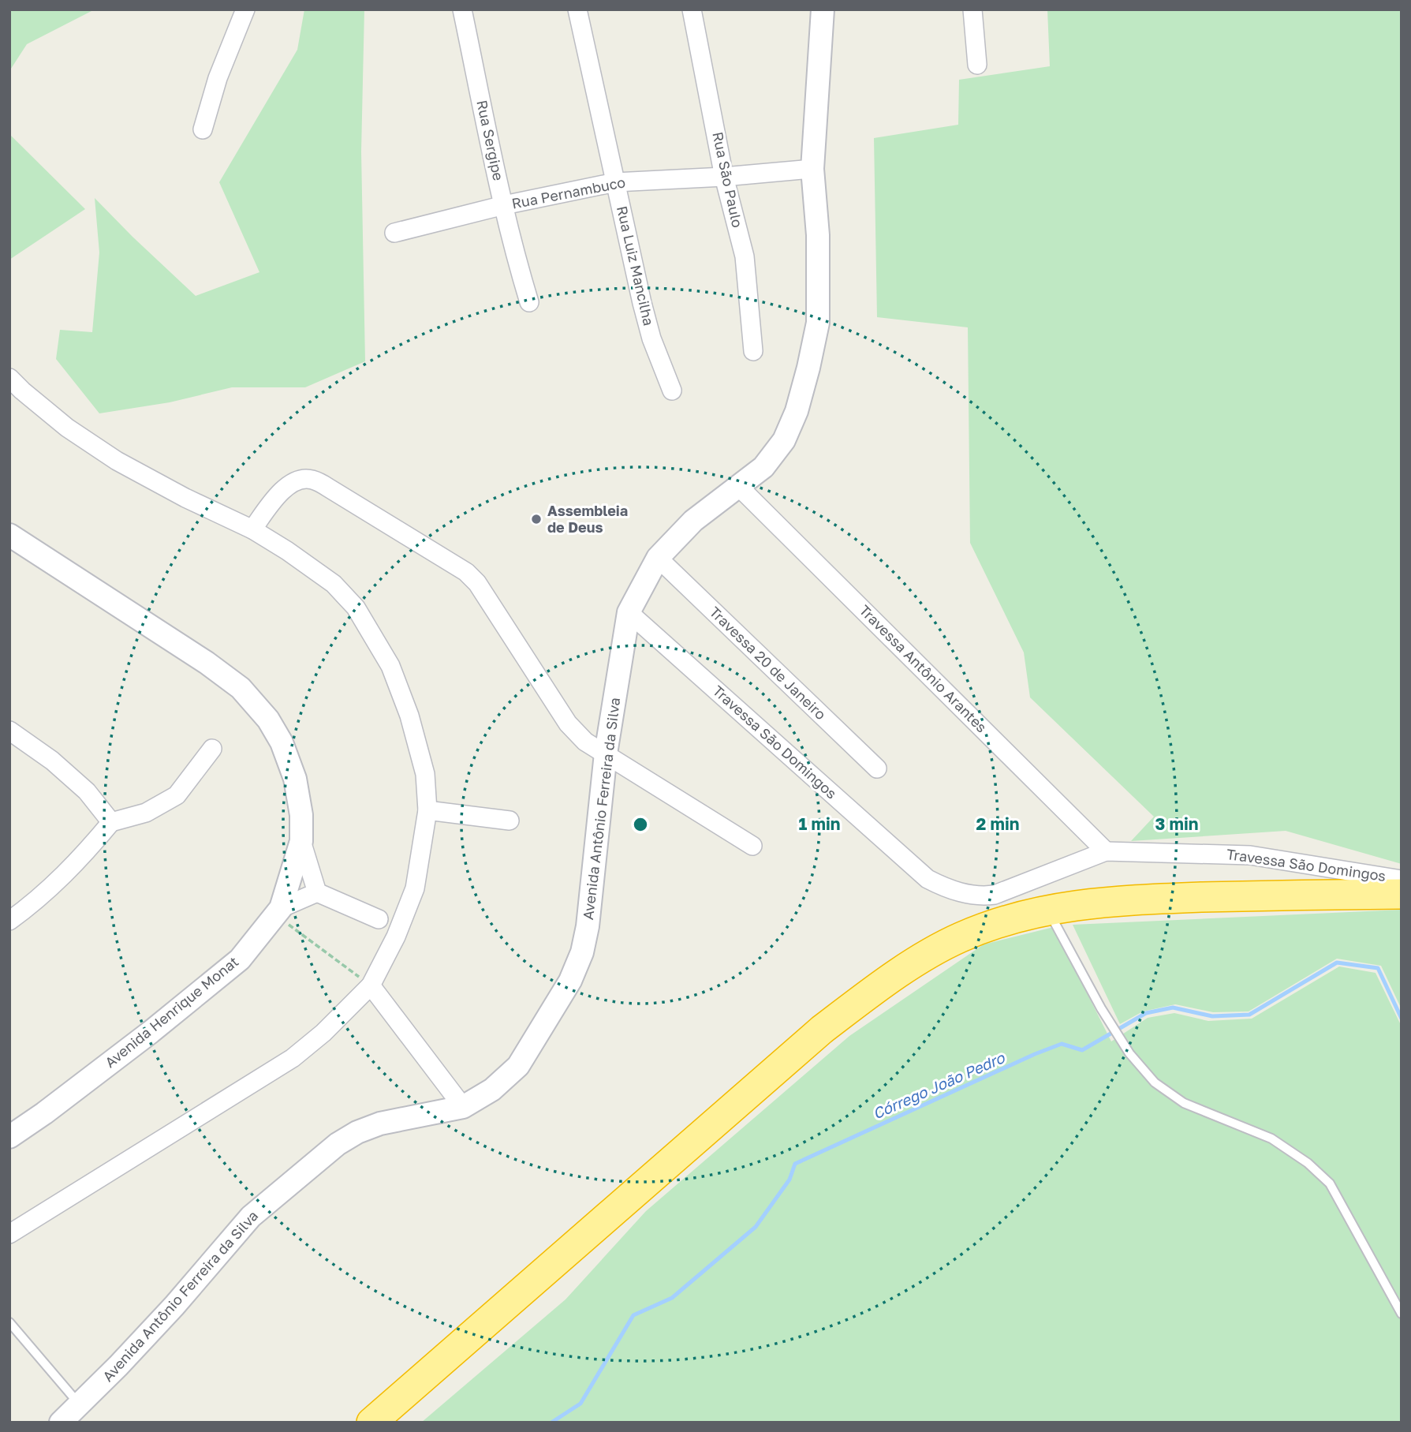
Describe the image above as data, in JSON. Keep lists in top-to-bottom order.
{
  "streets": {
    "street": [
      "Rua Sergipe",
      "Rua São Paulo",
      "Rua Pernambuco",
      "Rua Luiz Mancilha",
      "Travessa 20 de Janeiro",
      "Travessa Antônio Arantes",
      "Travessa São Domingos",
      "Avenida Antônio Ferreira da Silva",
      "Avenida Henrique Monat"
    ]
  },
  "crossings": [
    ["Rua Sergipe", "Rua Pernambuco"],
    ["Rua São Paulo", "Rua Pernambuco"],
    ["Rua Pernambuco", "Rua Luiz Mancilha"],
    ["Rua Pernambuco", "Avenida Antônio Ferreira da Silva"],
    ["Travessa 20 de Janeiro", "Avenida Antônio Ferreira da Silva"],
    ["Travessa Antônio Arantes", "Travessa São Domingos"],
    ["Travessa Antônio Arantes", "Avenida Antônio Ferreira da Silva"],
    ["Travessa São Domingos", "Avenida Antônio Ferreira da Silva"]
  ],
  "water": ["Córrego João Pedro"],
  "places": ["Assembleia de Deus"],
  "rings": ["1 min", "2 min", "3 min"]
}
